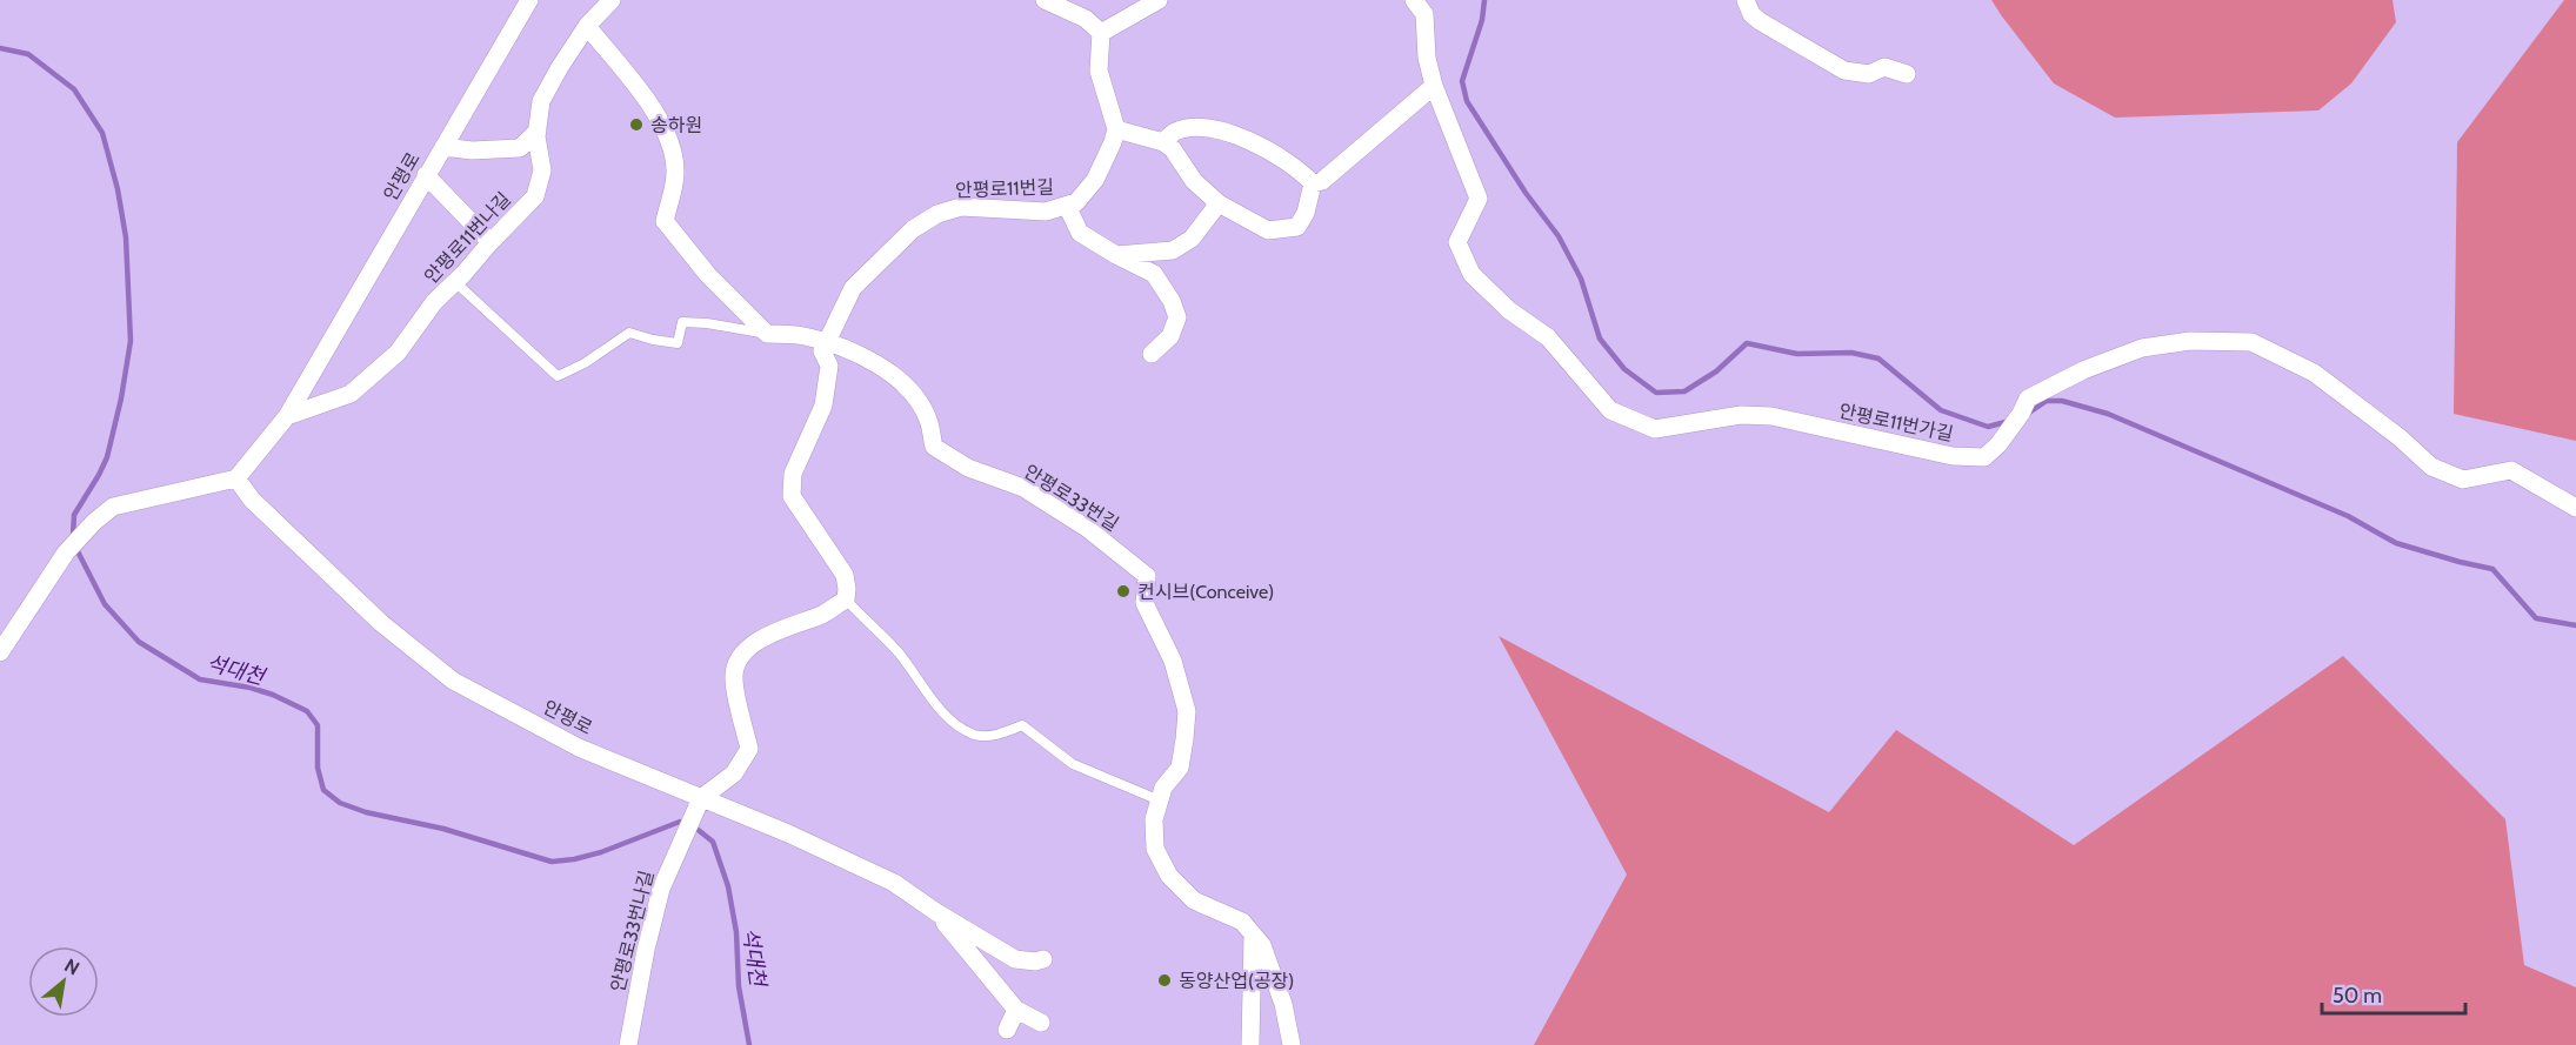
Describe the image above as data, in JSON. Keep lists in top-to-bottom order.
{
  "streets": {
    "street": [
      "안평로",
      "안평로11번길",
      "안평로11번나길",
      "안평로11번가길",
      "안평로33번길",
      "안평로33번나길"
    ]
  },
  "crossings": [
    ["안평로", "안평로11번나길"],
    ["안평로", "안평로33번나길"],
    ["안평로11번길", "안평로33번길"]
  ],
  "water": ["석대천"],
  "places": ["송하원", "컨시브(Conceive)", "동양산업(공장)"],
  "scale_bar": "50 m",
  "north": "top right"
}
